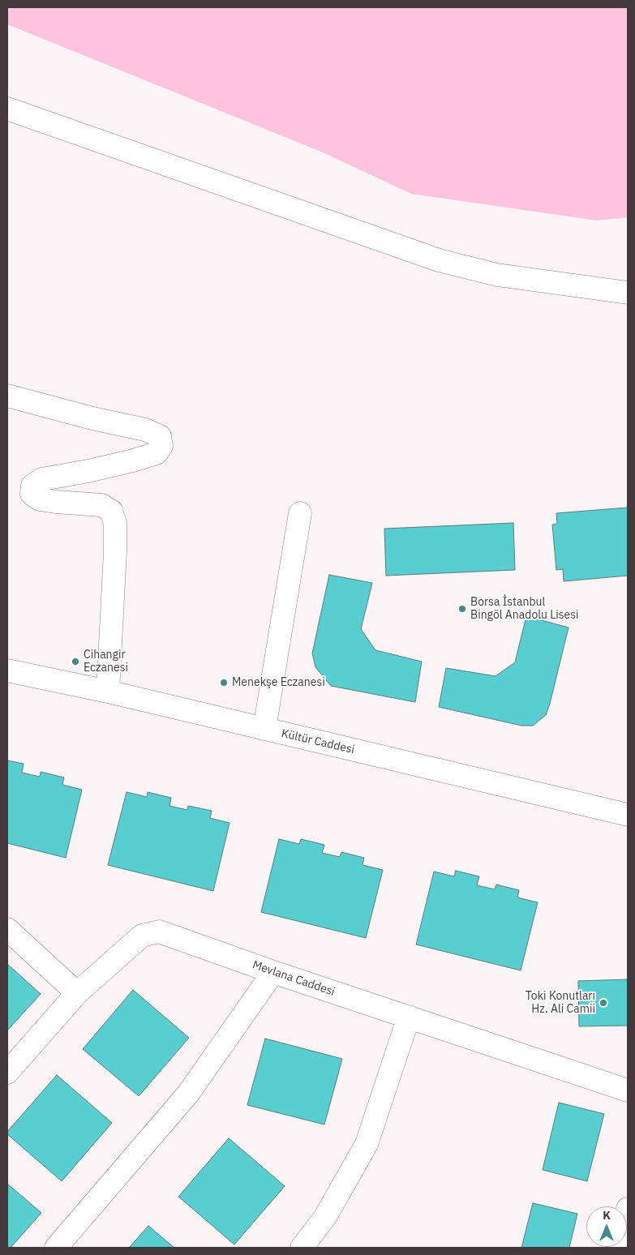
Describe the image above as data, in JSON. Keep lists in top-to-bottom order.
{
  "streets": {
    "street": ["Kültür Caddesi", "Mevlana Caddesi"]
  },
  "places": [
    "Borsa İstanbul Bingöl Anadolu Lisesi",
    "Cihangir Eczanesi",
    "Menekşe Eczanesi",
    "Toki Konutları Hz. Ali Camii"
  ],
  "north": "top"
}
